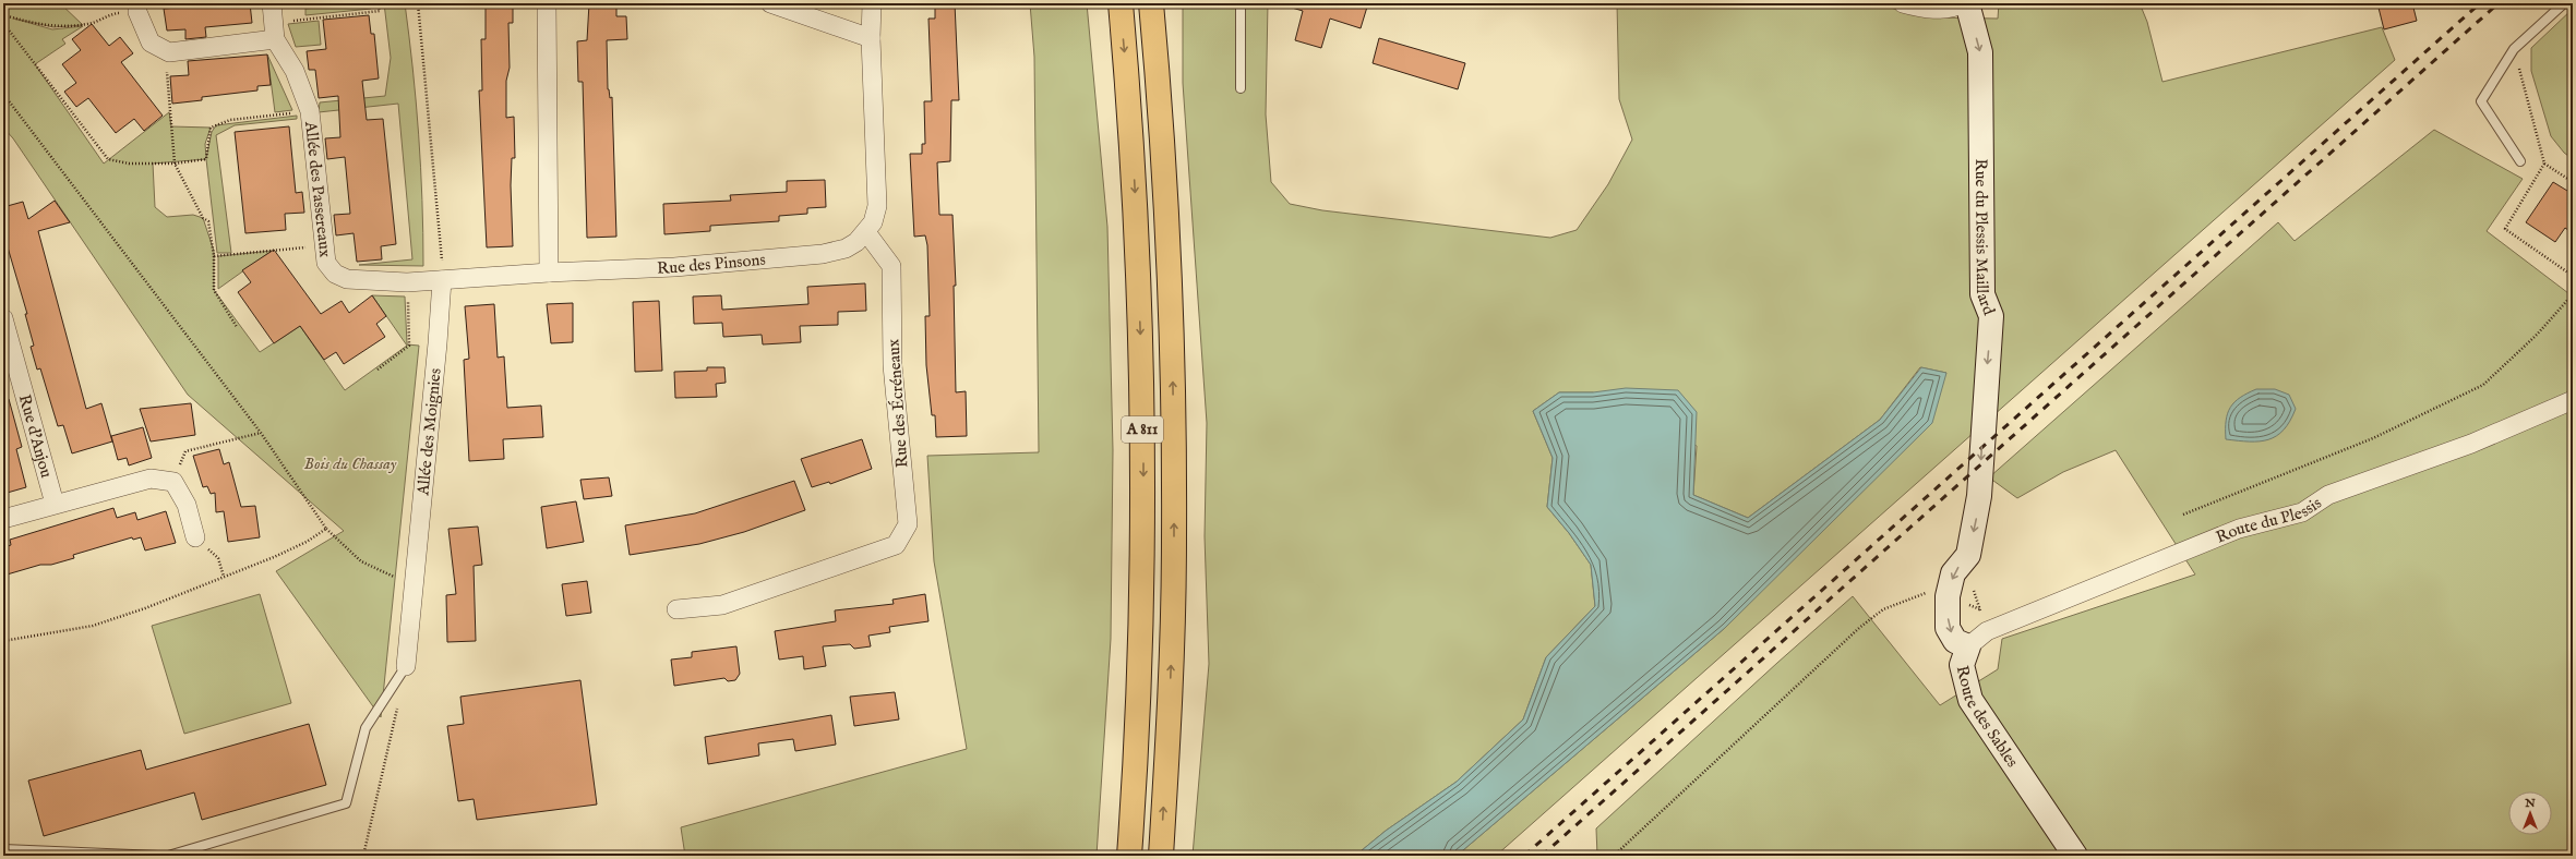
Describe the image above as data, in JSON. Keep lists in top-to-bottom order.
{
  "streets": {
    "highway": ["A 811"],
    "street": [
      "Allée des Passereaux",
      "Rue du Plessis Maillard",
      "Rue des Pinsons",
      "Rue des Écréneaux",
      "Allée des Moignies",
      "Rue d'Anjou",
      "Route du Plessis",
      "Route des Sables"
    ]
  },
  "crossings": [
    ["Allée des Passereaux", "Rue des Pinsons"],
    ["Allée des Passereaux", "Allée des Moignies"],
    ["Rue du Plessis Maillard", "Route des Sables"],
    ["Rue des Pinsons", "Rue des Écréneaux"],
    ["Rue des Pinsons", "Allée des Moignies"],
    ["Route du Plessis", "Route des Sables"]
  ],
  "one_way": ["Rue du Plessis Maillard", "Route des Sables"],
  "parks": ["Bois du Chassay"],
  "north": "top"
}
